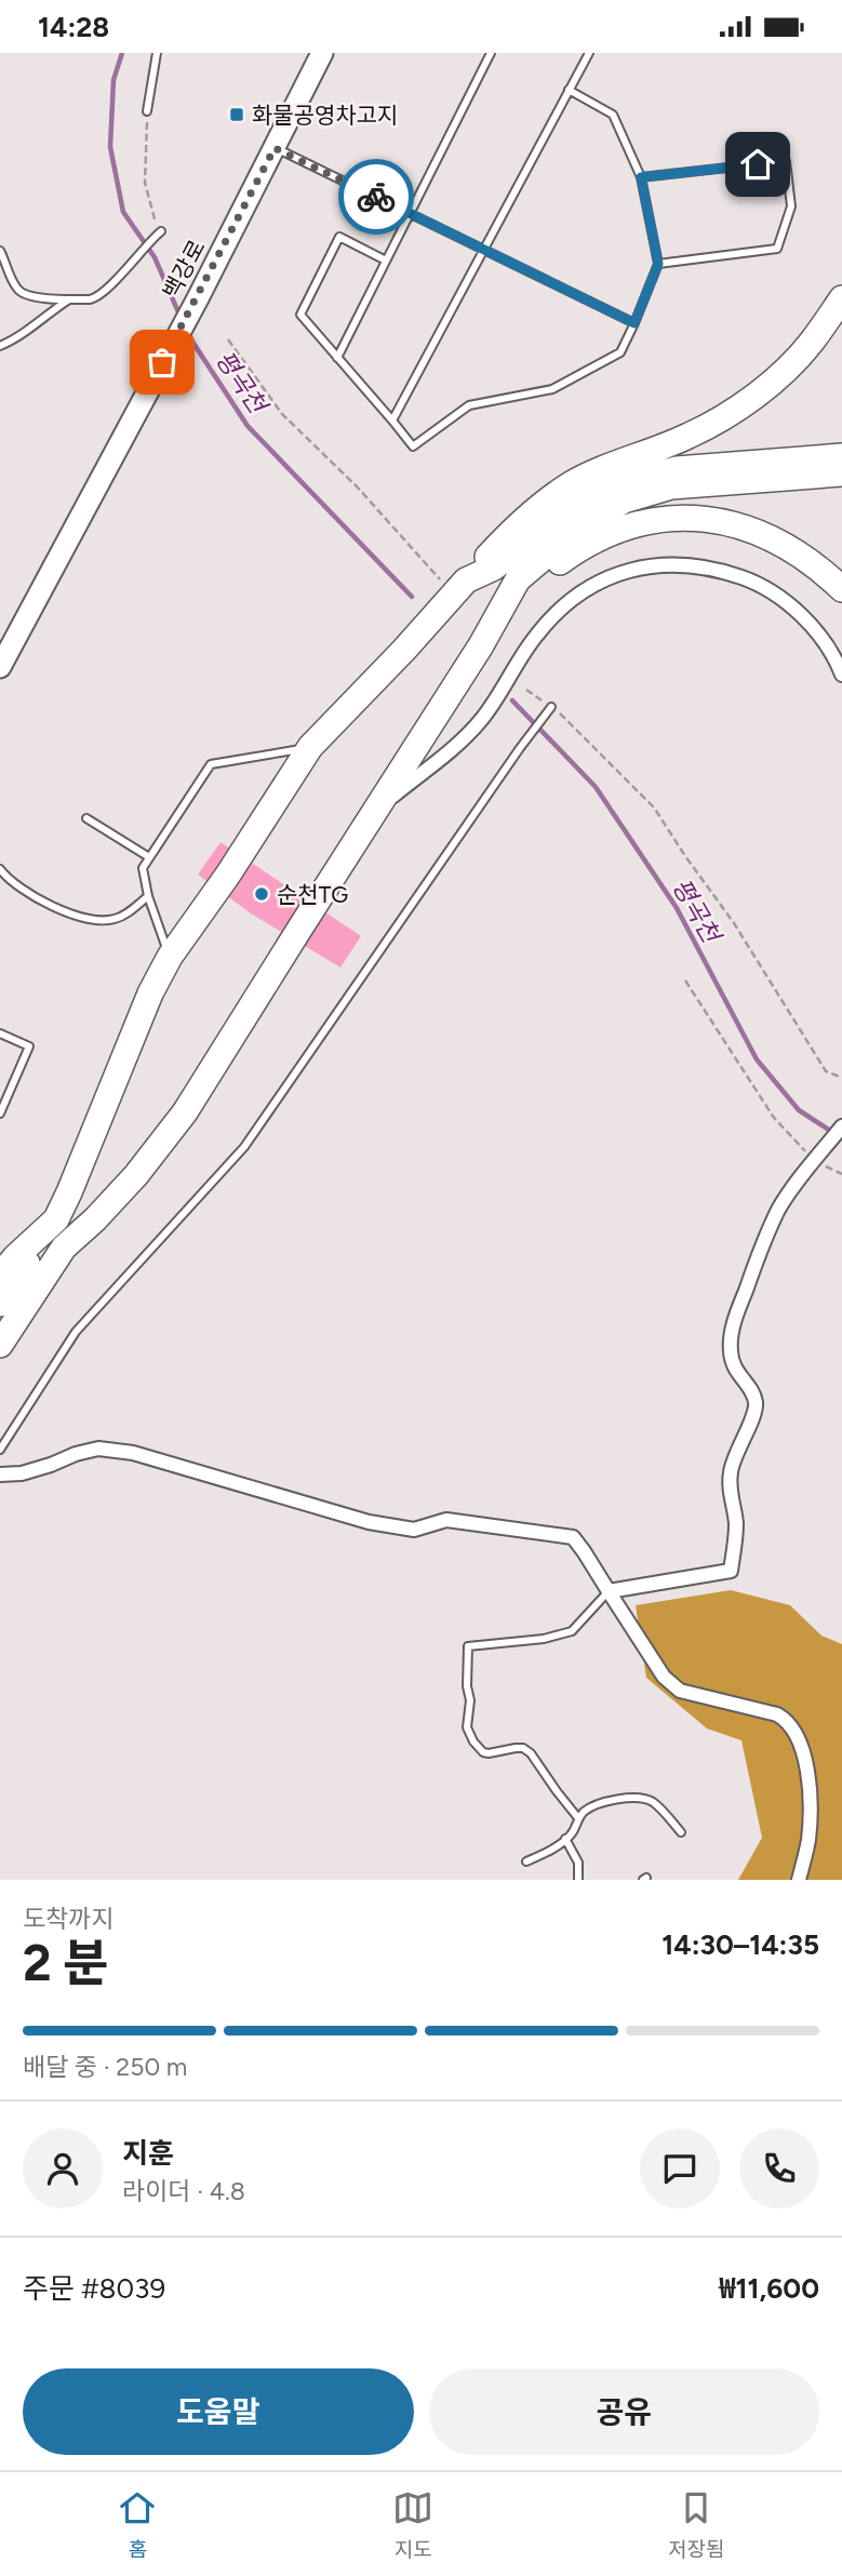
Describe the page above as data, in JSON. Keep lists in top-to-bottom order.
{
  "streets": {
    "main road": ["백강로"]
  },
  "water": ["평곡천"],
  "places": {
    "transit": ["화물공영차고지"],
    "other": ["순천TG"]
  },
  "page": {
    "status": "14:28",
    "heading": ["2 분", "도착까지", "14:30–14:35"],
    "panel": [
      "지훈",
      "라이더 · 4.8",
      "주문 #8039",
      "₩11,600"
    ],
    "bar": "배달 중 · 250 m",
    "buttons": ["도움말", "공유"],
    "tabs": ["홈", "지도", "저장됨"]
  }
}
